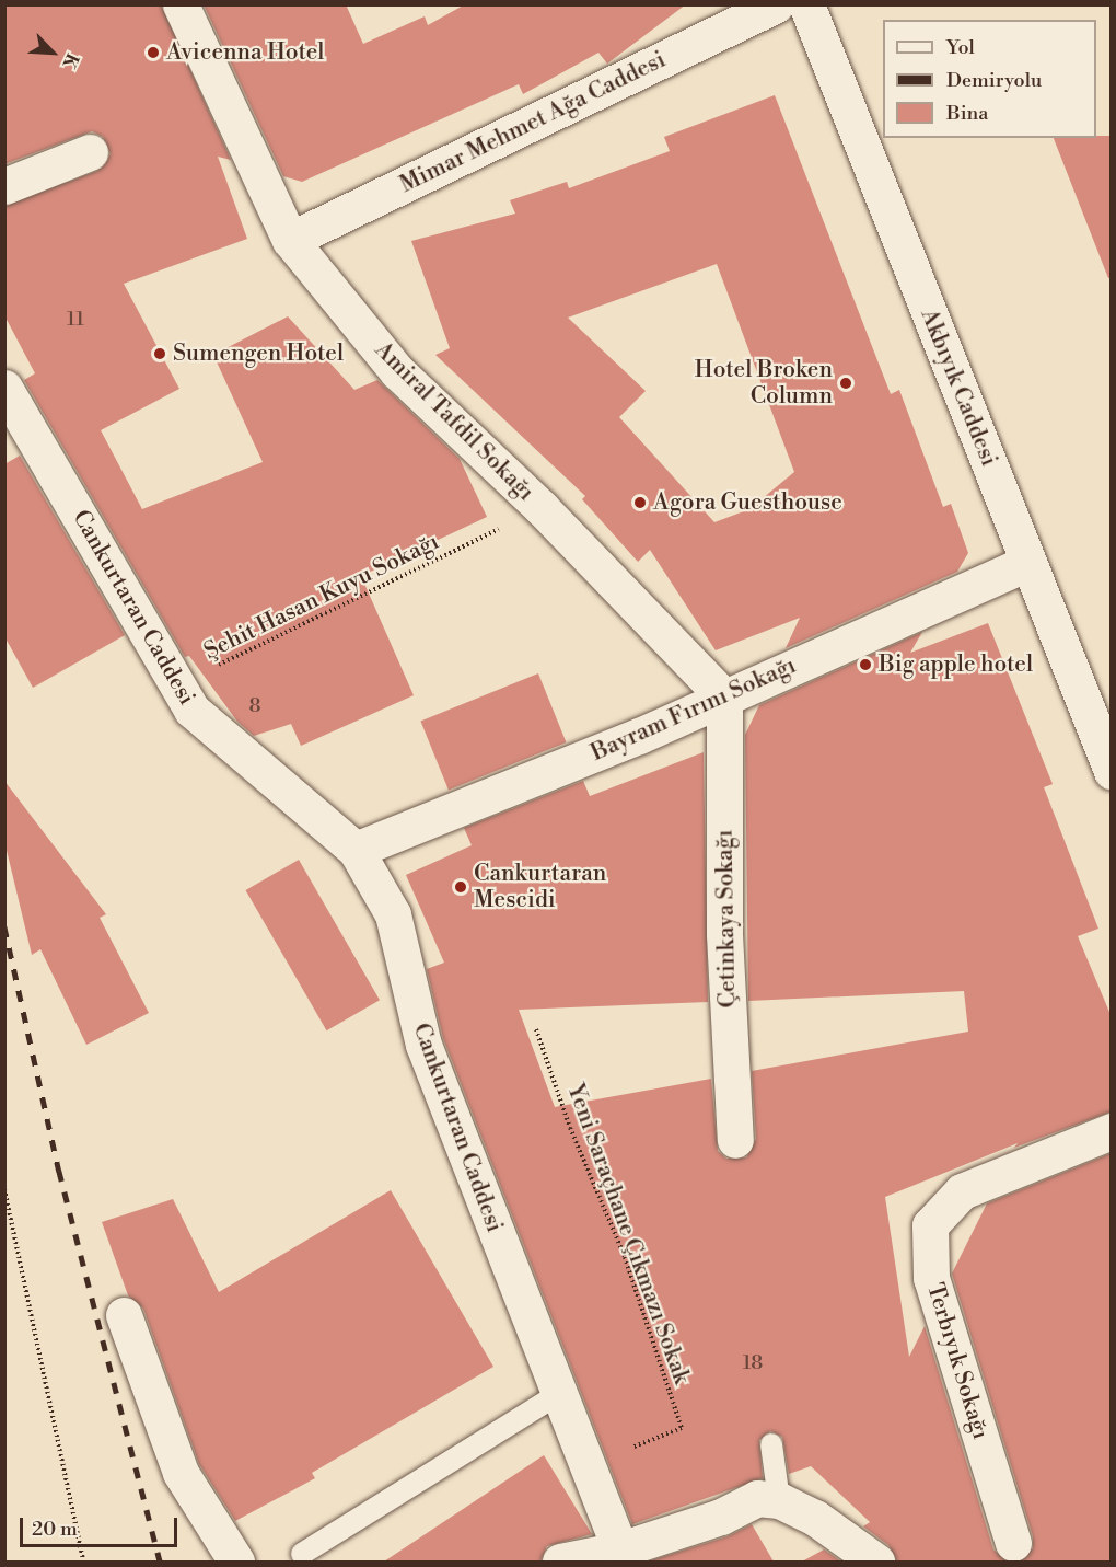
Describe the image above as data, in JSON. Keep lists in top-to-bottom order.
{
  "streets": {
    "street": [
      "Mimar Mehmet Ağa Caddesi",
      "Akbıyık Caddesi",
      "Amiral Tafdil Sokağı",
      "Cankurtaran Caddesi",
      "Bayram Fırını Sokağı",
      "Çetinkaya Sokağı",
      "Terbıyık Sokağı"
    ],
    "path": ["Şehit Hasan Kuyu Sokağı", "Yeni Saraçhane Çıkmazı Sokak"]
  },
  "crossings": [
    ["Mimar Mehmet Ağa Caddesi", "Amiral Tafdil Sokağı"],
    ["Akbıyık Caddesi", "Bayram Fırını Sokağı"],
    ["Amiral Tafdil Sokağı", "Bayram Fırını Sokağı"],
    ["Amiral Tafdil Sokağı", "Çetinkaya Sokağı"],
    ["Şehit Hasan Kuyu Sokağı", "Cankurtaran Caddesi"],
    ["Cankurtaran Caddesi", "Bayram Fırını Sokağı"],
    ["Cankurtaran Caddesi", "Yeni Saraçhane Çıkmazı Sokak"],
    ["Bayram Fırını Sokağı", "Çetinkaya Sokağı"]
  ],
  "places": [
    "Avicenna Hotel",
    "Sumengen Hotel",
    "Hotel Broken Column",
    "Agora Guesthouse",
    "Big apple hotel",
    "Cankurtaran Mescidi"
  ],
  "house_numbers": ["11", "8", "18"],
  "legend": ["Yol", "Demiryolu", "Bina"],
  "scale_bar": "20 m",
  "north": "bottom right"
}
